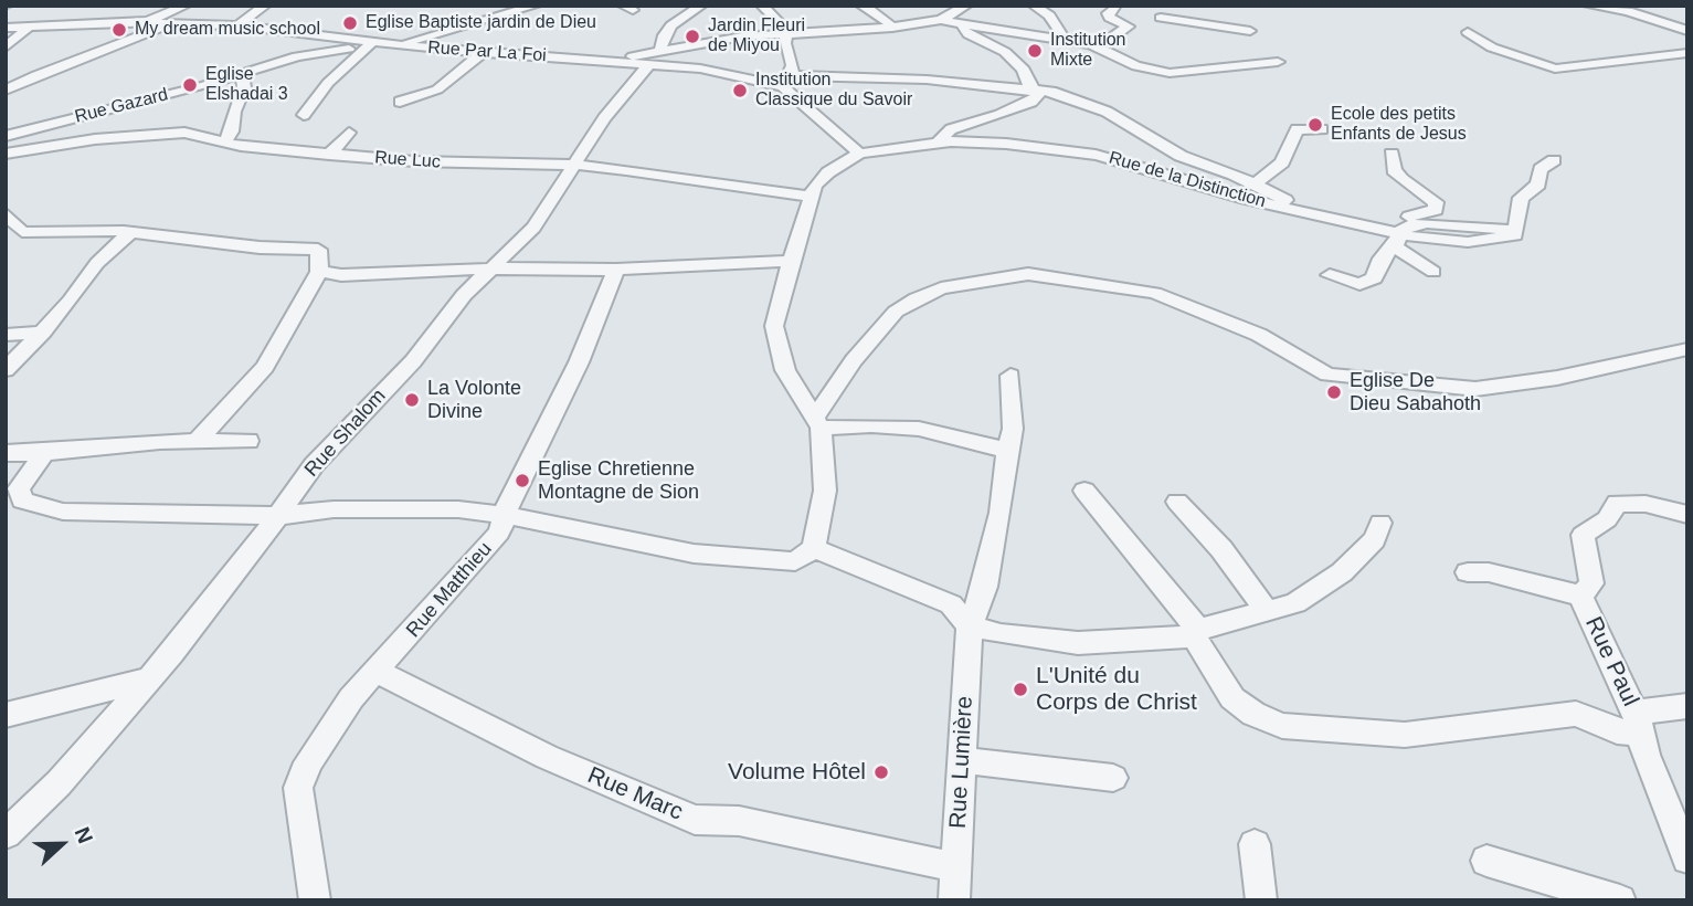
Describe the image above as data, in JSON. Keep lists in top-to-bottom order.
{
  "streets": {
    "street": [
      "Rue Par La Foi",
      "Rue Gazard",
      "Rue Luc",
      "Rue de la Distinction",
      "Rue Shalom",
      "Rue Matthieu",
      "Rue Paul",
      "Rue Lumière",
      "Rue Marc"
    ]
  },
  "crossings": [
    ["Rue Par La Foi", "Rue Gazard"],
    ["Rue Par La Foi", "Rue de la Distinction"],
    ["Rue Par La Foi", "Rue Shalom"],
    ["Rue Luc", "Rue Shalom"],
    ["Rue Matthieu", "Rue Marc"],
    ["Rue Lumière", "Rue Marc"]
  ],
  "places": [
    "Eglise Baptiste jardin de Dieu",
    "My dream music school",
    "Jardin Fleuri de Miyou",
    "Institution Mixte",
    "Eglise Elshadai 3",
    "Institution Classique du Savoir",
    "Ecole des petits Enfants de Jesus",
    "Eglise De Dieu Sabahoth",
    "La Volonte Divine",
    "Eglise Chretienne Montagne de Sion",
    "L'Unité du Corps de Christ",
    "Volume Hôtel"
  ],
  "north": "right"
}
